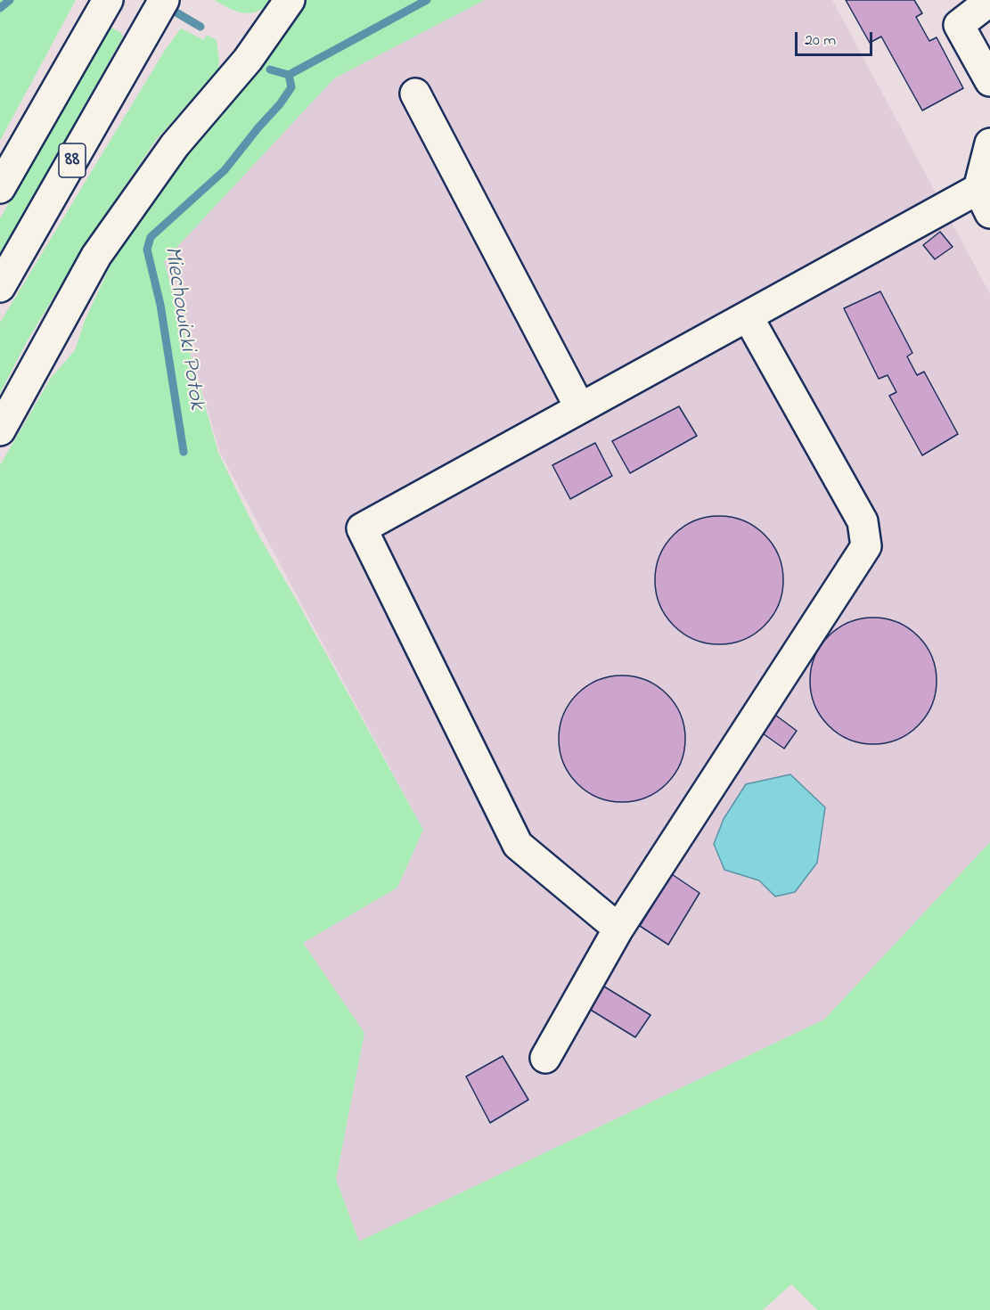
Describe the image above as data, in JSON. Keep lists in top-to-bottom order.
{
  "streets": {
    "main road": ["88"]
  },
  "water": ["Miechowicki Potok"],
  "scale_bar": "20 m"
}
